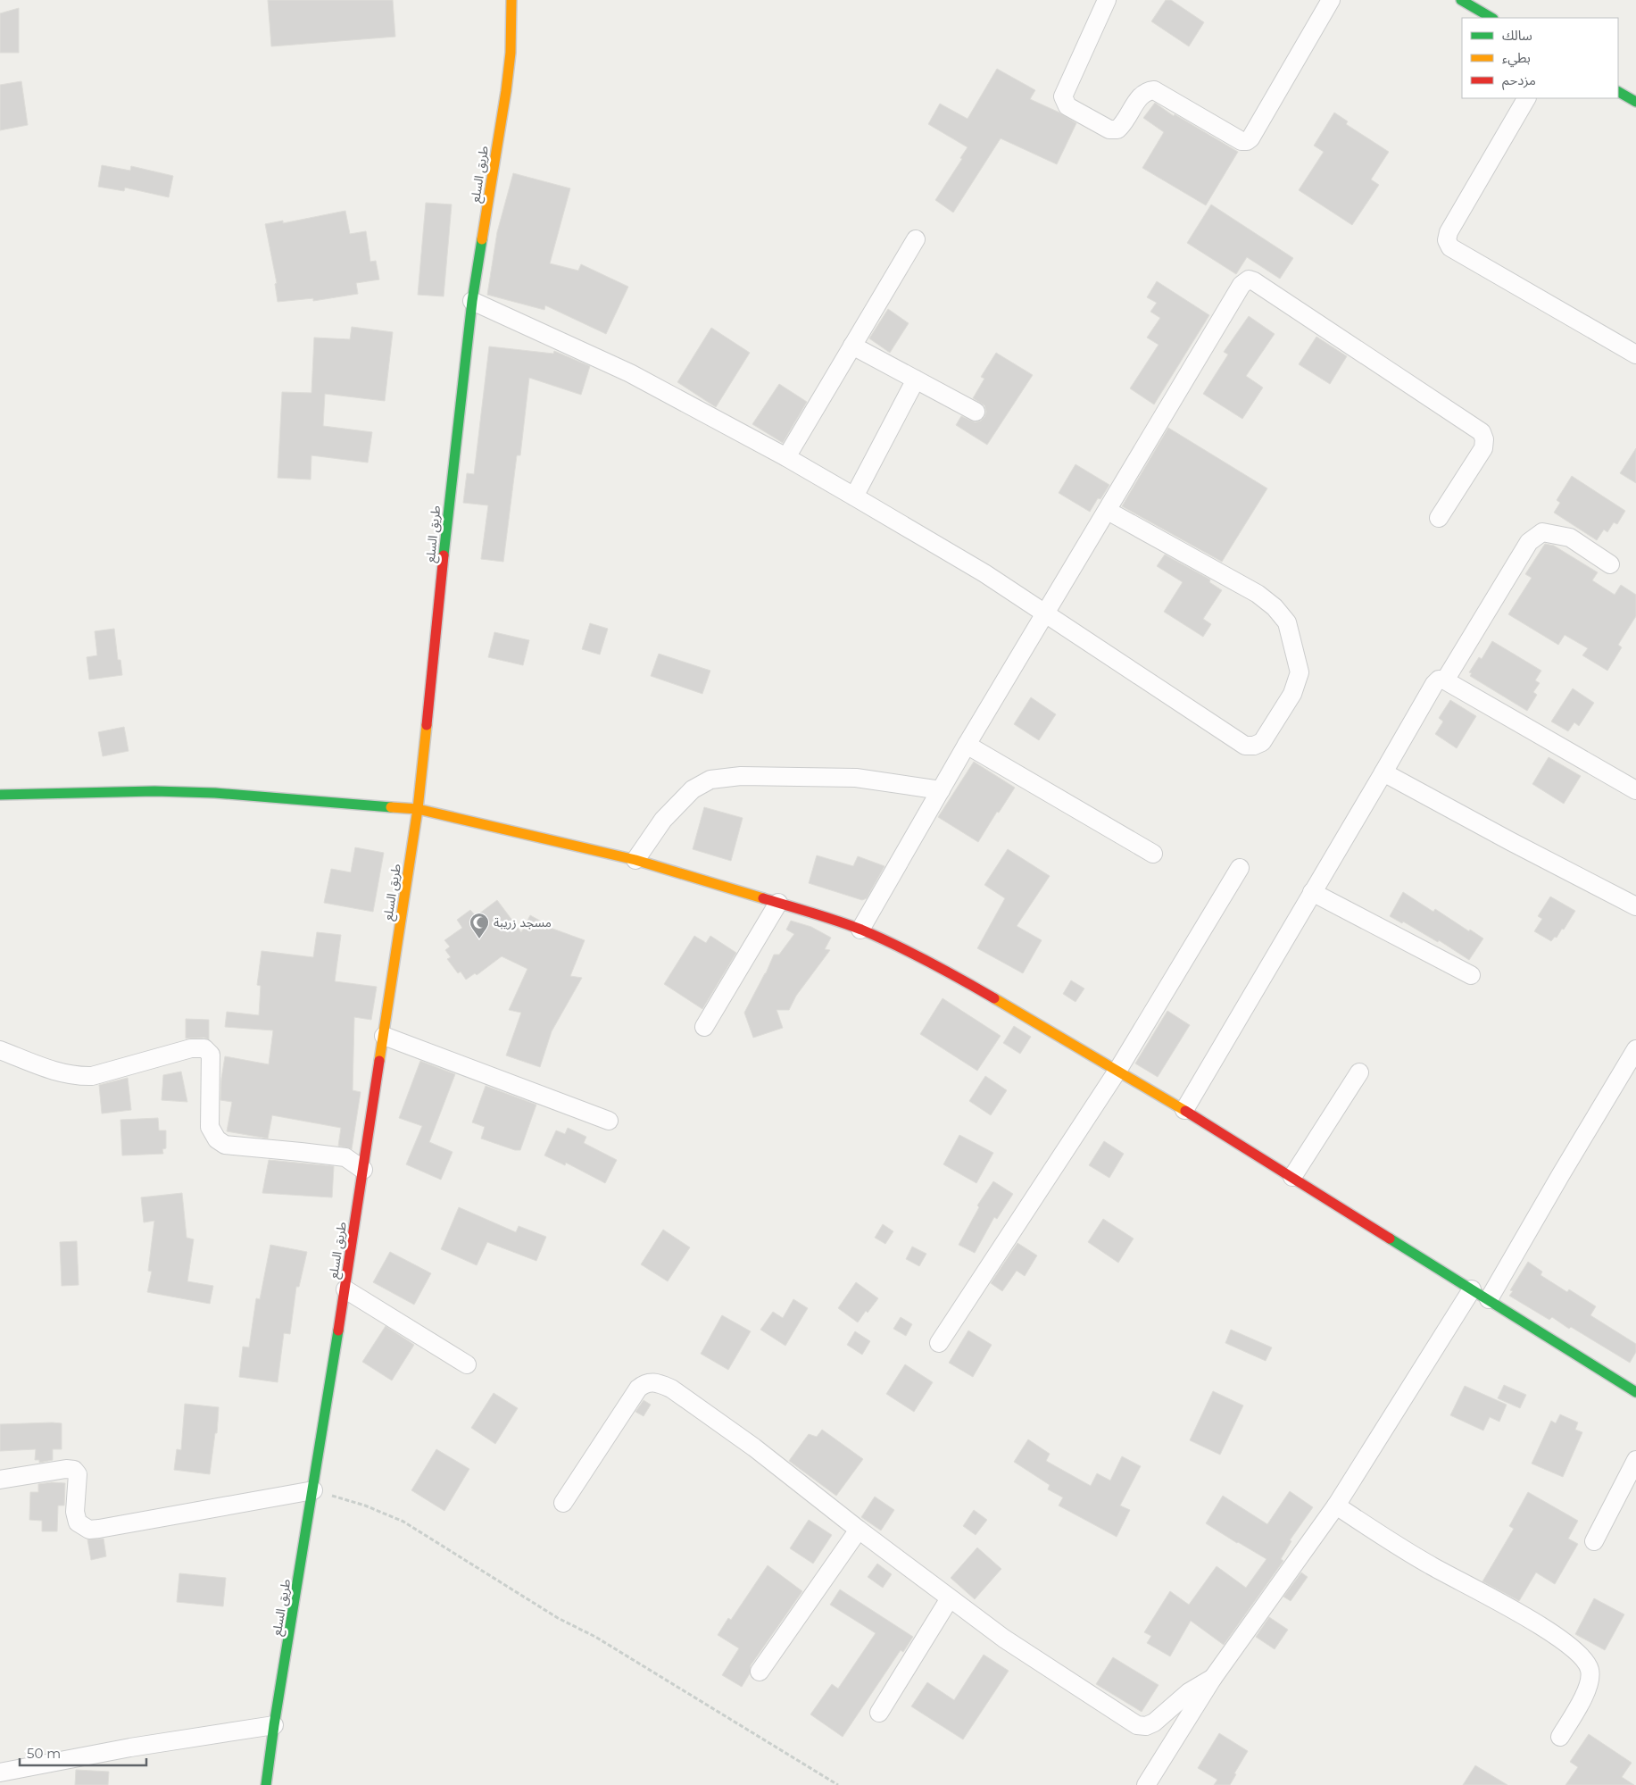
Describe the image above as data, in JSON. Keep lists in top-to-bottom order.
{
  "streets": {
    "street": ["طريق السلع"]
  },
  "places": {
    "mosque": ["مسجد زريبة"]
  },
  "legend": ["سالك", "بطيء", "مزدحم"],
  "scale_bar": "50 m"
}
